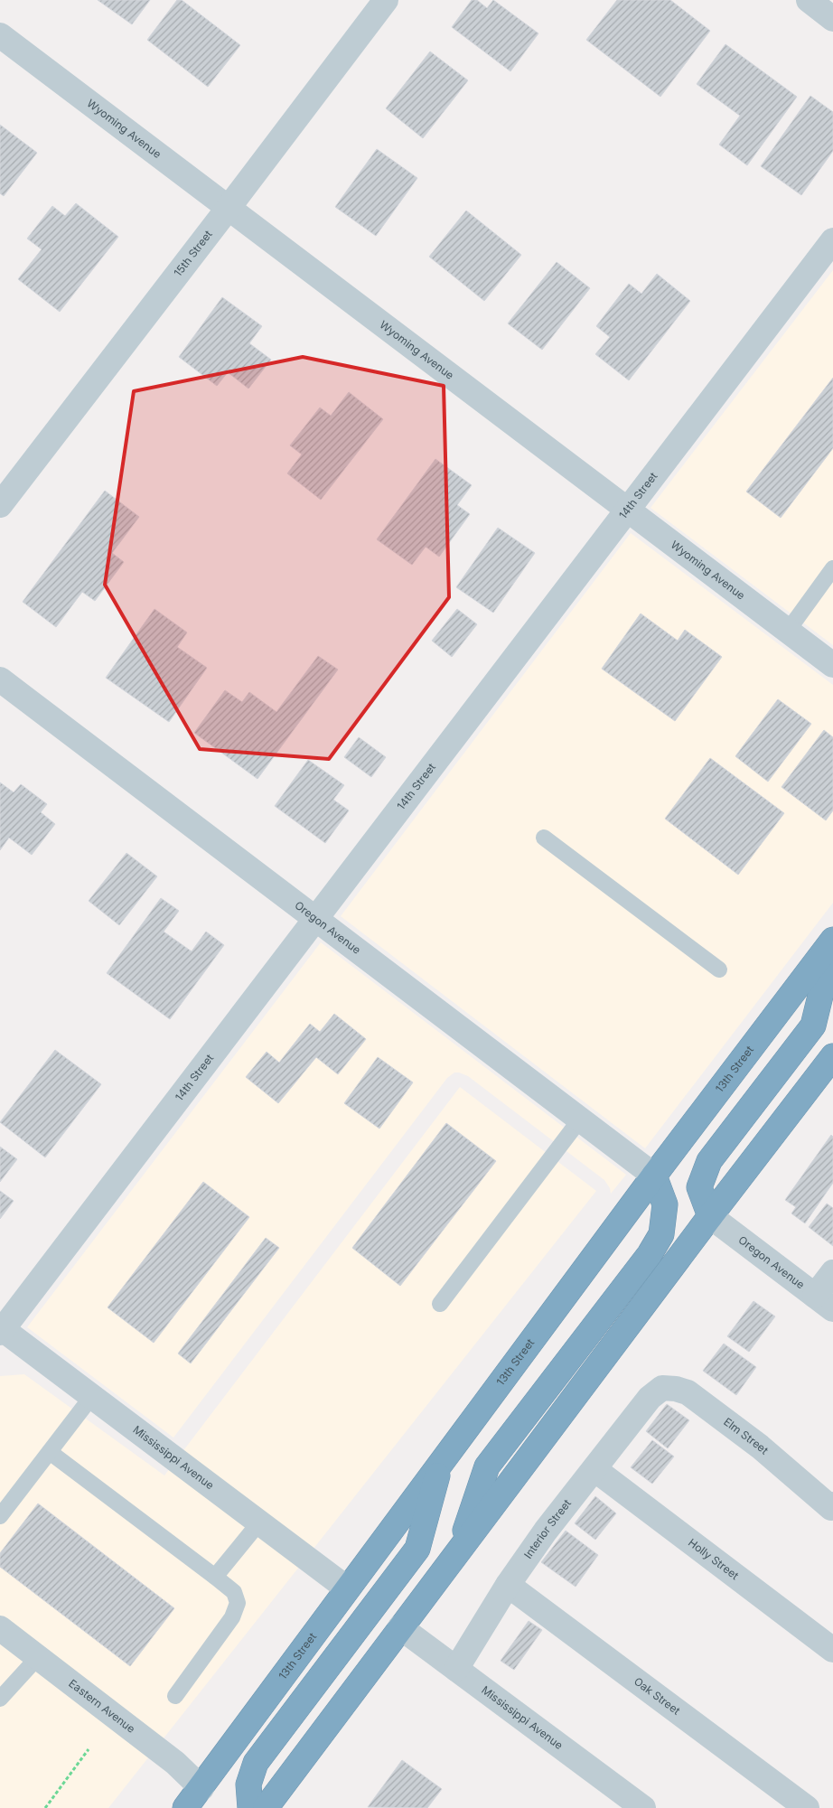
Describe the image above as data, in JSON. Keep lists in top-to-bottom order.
{
  "streets": {
    "highway": ["13th Street"],
    "street": [
      "Wyoming Avenue",
      "15th Street",
      "14th Street",
      "Oregon Avenue",
      "Elm Street",
      "Mississippi Avenue",
      "Interior Street",
      "Holly Street",
      "Oak Street",
      "Eastern Avenue"
    ]
  },
  "crossings": [
    ["Wyoming Avenue", "15th Street"],
    ["Wyoming Avenue", "14th Street"],
    ["14th Street", "Oregon Avenue"],
    ["14th Street", "Mississippi Avenue"],
    ["Oregon Avenue", "13th Street"],
    ["13th Street", "Mississippi Avenue"],
    ["13th Street", "Eastern Avenue"],
    ["Elm Street", "Interior Street"],
    ["Mississippi Avenue", "Interior Street"],
    ["Interior Street", "Holly Street"],
    ["Interior Street", "Oak Street"]
  ]
}
